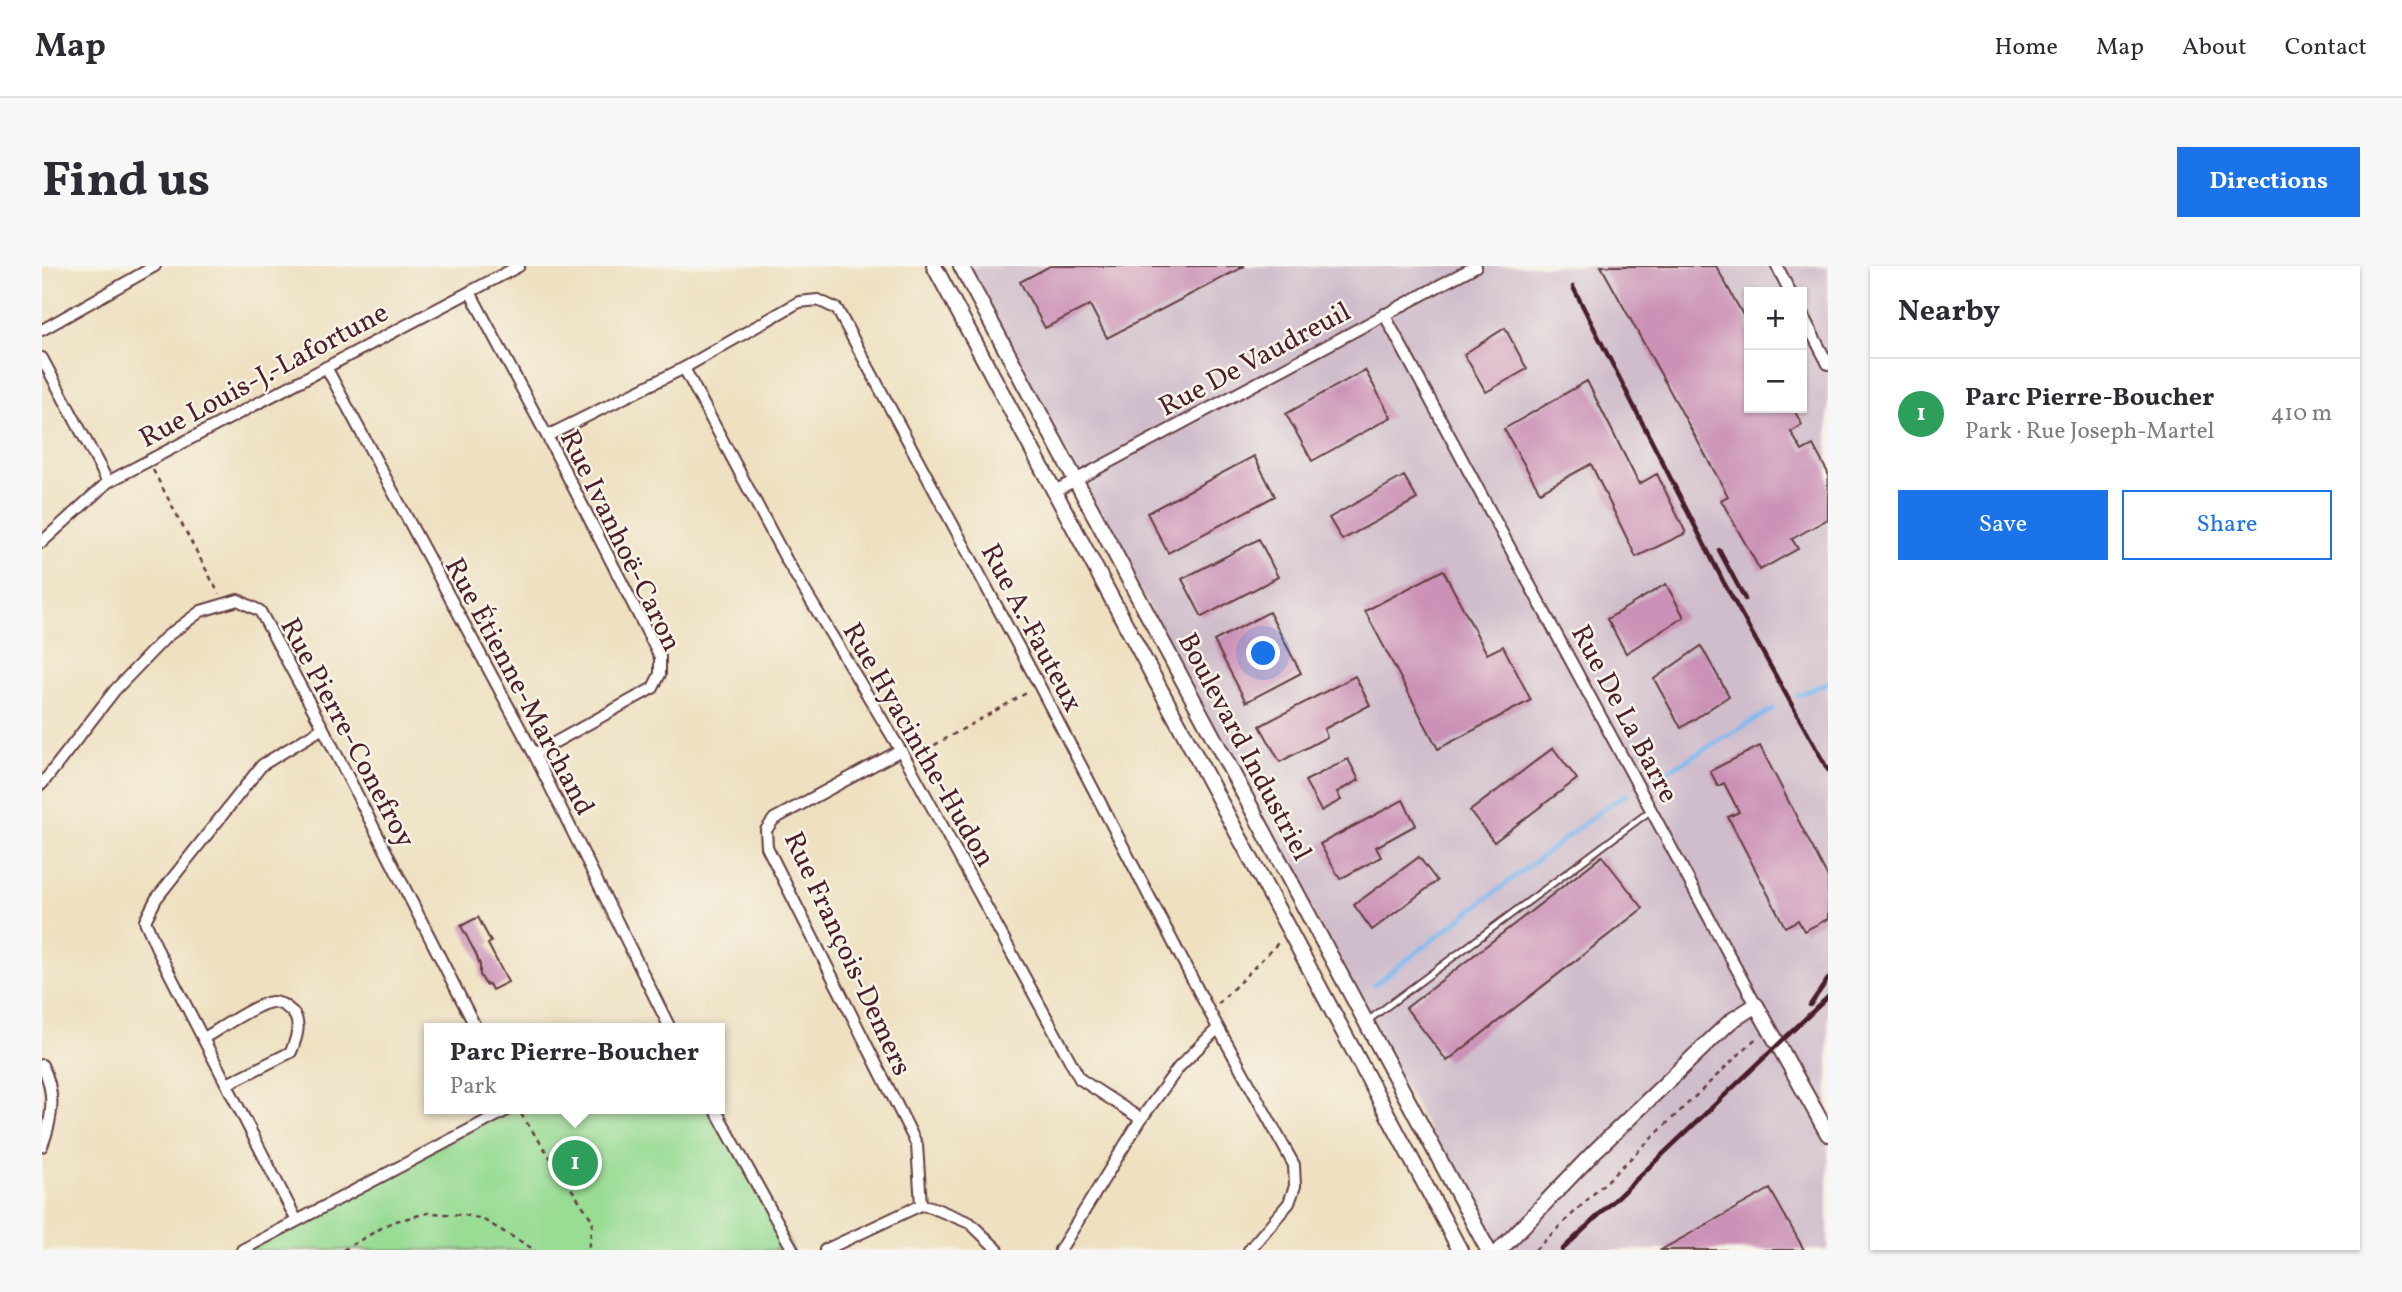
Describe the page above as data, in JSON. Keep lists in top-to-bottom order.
{
  "streets": {
    "street": [
      "Rue De Vaudreuil",
      "Rue Louis-J.-Lafortune",
      "Rue Ivanhoë-Caron",
      "Rue A.-Fauteux",
      "Rue Étienne-Marchand",
      "Rue De La Barre",
      "Rue Pierre-Conefroy",
      "Rue Hyacinthe-Hudon",
      "Boulevard Industriel",
      "Rue François-Demers"
    ]
  },
  "crossings": [
    ["Rue De Vaudreuil", "Rue De La Barre"],
    ["Rue De Vaudreuil", "Boulevard Industriel"],
    ["Rue Louis-J.-Lafortune", "Rue Ivanhoë-Caron"],
    ["Rue Louis-J.-Lafortune", "Rue Étienne-Marchand"],
    ["Rue Ivanhoë-Caron", "Rue A.-Fauteux"],
    ["Rue Ivanhoë-Caron", "Rue Étienne-Marchand"],
    ["Rue A.-Fauteux", "Rue Hyacinthe-Hudon"],
    ["Rue Hyacinthe-Hudon", "Rue François-Demers"]
  ],
  "page": {
    "header": "Map",
    "nav": [
      "Home",
      "Map",
      "About",
      "Contact"
    ],
    "buttons": [
      "Directions",
      ["Save", "Share"]
    ],
    "title": "Find us",
    "heading": "Nearby",
    "map_buttons": ["+", "−"],
    "list": [
      {
        "mark": "1",
        "name": "Parc Pierre-Boucher",
        "note": "Park · Rue Joseph-Martel",
        "value": "410 m"
      }
    ],
    "popup": ["Parc Pierre-Boucher", "Park"],
    "pins": "1"
  }
}
